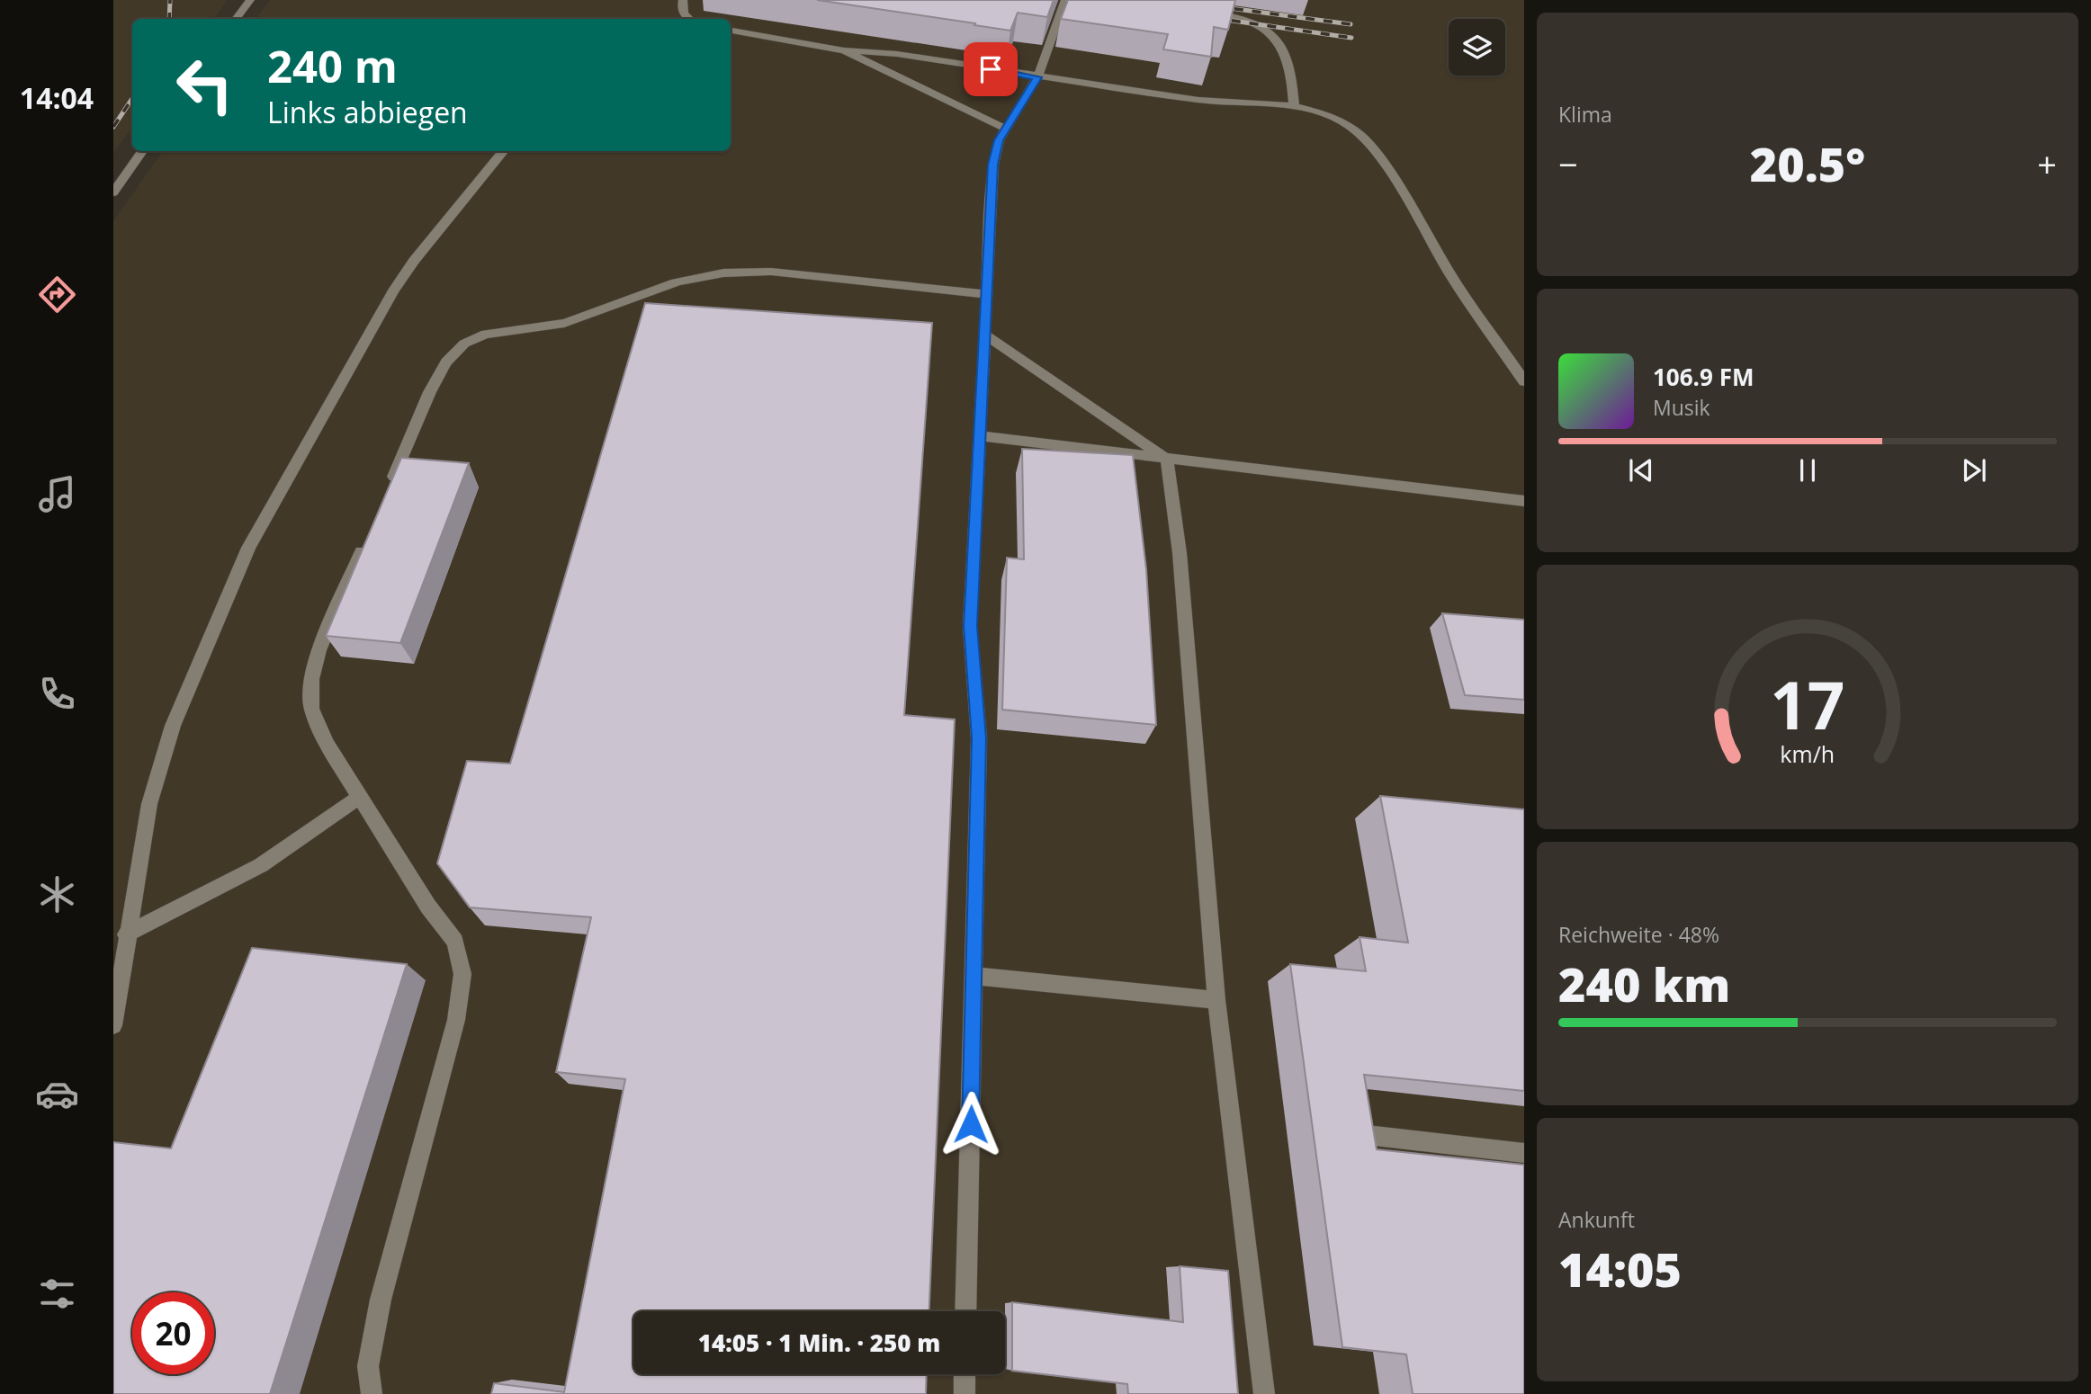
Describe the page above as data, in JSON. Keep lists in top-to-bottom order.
{
  "page": {
    "tabs": "14:04",
    "tile": [
      "Klima",
      ["Reichweite · 48%", "240 km"],
      ["Ankunft", "14:05"]
    ],
    "turn": ["240 m", "Links abbiegen"],
    "heat": ["−", "20.5°", "+"],
    "song": ["106.9 FM", "Musik"],
    "limit": "20",
    "trip": "14:05 · 1 Min. · 250 m",
    "gauge": ["17", "km/h"]
  }
}
